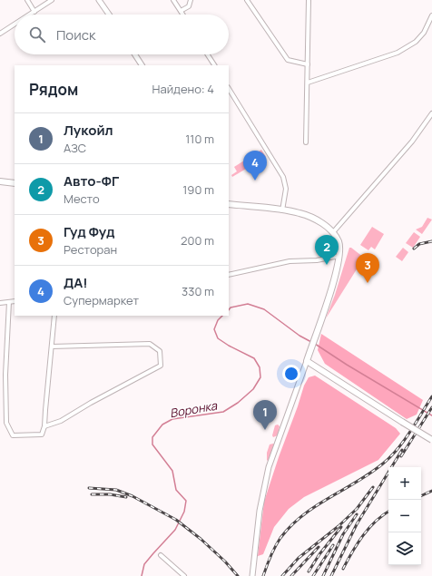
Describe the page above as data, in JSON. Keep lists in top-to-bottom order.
{
  "water": ["Воронка"],
  "page": {
    "search": "Поиск",
    "heading": ["Рядом", "Найдено: 4"],
    "list": [
      {
        "mark": "1",
        "name": "Лукойл",
        "note": "АЗС",
        "value": "110 m"
      },
      {
        "mark": "2",
        "name": "Авто-ФГ",
        "note": "Место",
        "value": "190 m"
      },
      {
        "mark": "3",
        "name": "Гуд Фуд",
        "note": "Ресторан",
        "value": "200 m"
      },
      {
        "mark": "4",
        "name": "ДА!",
        "note": "Супермаркет",
        "value": "330 m"
      }
    ],
    "pins": [
      "4",
      "2",
      "3",
      "1"
    ],
    "map_buttons": ["+", "−"]
  }
}
